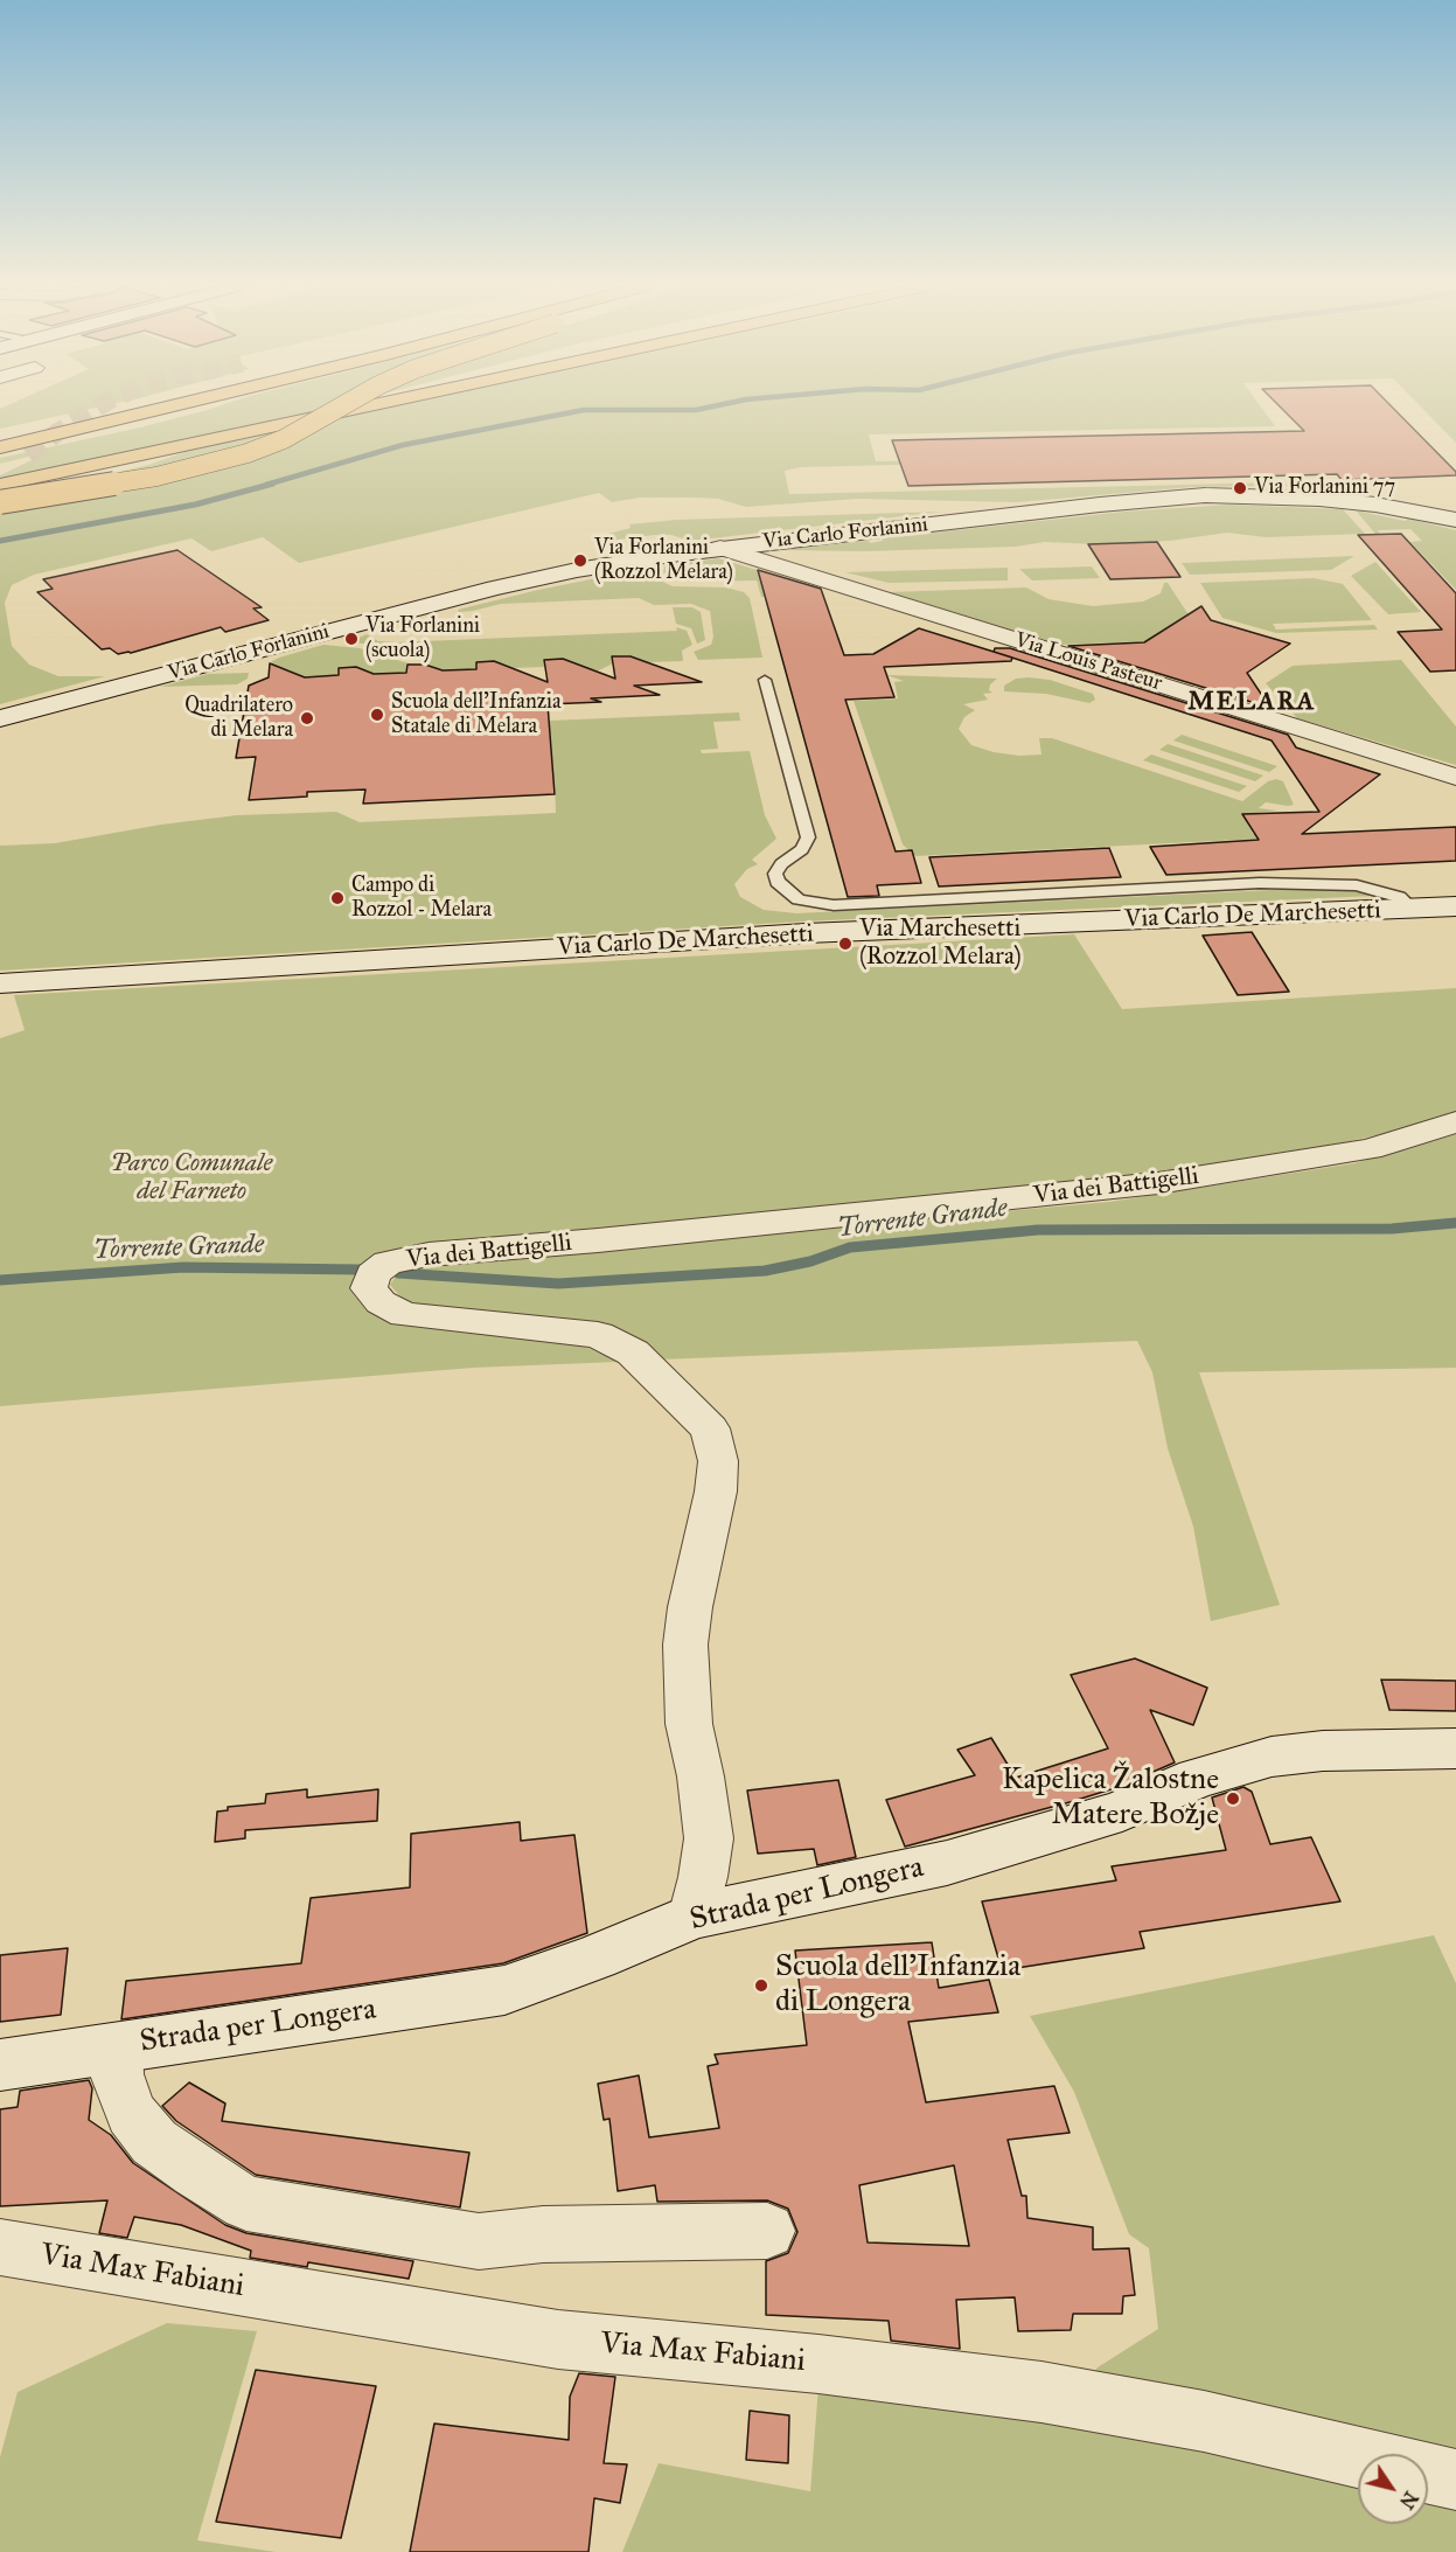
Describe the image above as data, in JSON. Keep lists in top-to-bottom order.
{
  "streets": {
    "main road": ["Via Carlo Forlanini", "Via Carlo De Marchesetti", "Strada per Longera"],
    "street": ["Via Louis Pasteur", "Via dei Battigelli", "Via Max Fabiani"]
  },
  "crossings": [
    ["Via Carlo Forlanini", "Via Louis Pasteur"],
    ["Via dei Battigelli", "Strada per Longera"]
  ],
  "districts": ["MELARA"],
  "water": ["Torrente Grande"],
  "parks": ["Parco Comunale del Farneto"],
  "places": [
    "Via Forlanini 77",
    "Via Forlanini (Rozzol Melara)",
    "Via Forlanini (scuola)",
    "Scuola dell'Infanzia Statale di Melara",
    "Quadrilatero di Melara",
    "Campo di Rozzol - Melara",
    "Via Marchesetti (Rozzol Melara)",
    "Kapelica Žalostne Matere Božje",
    "Scuola dell'Infanzia di Longera"
  ],
  "north": "bottom right"
}
